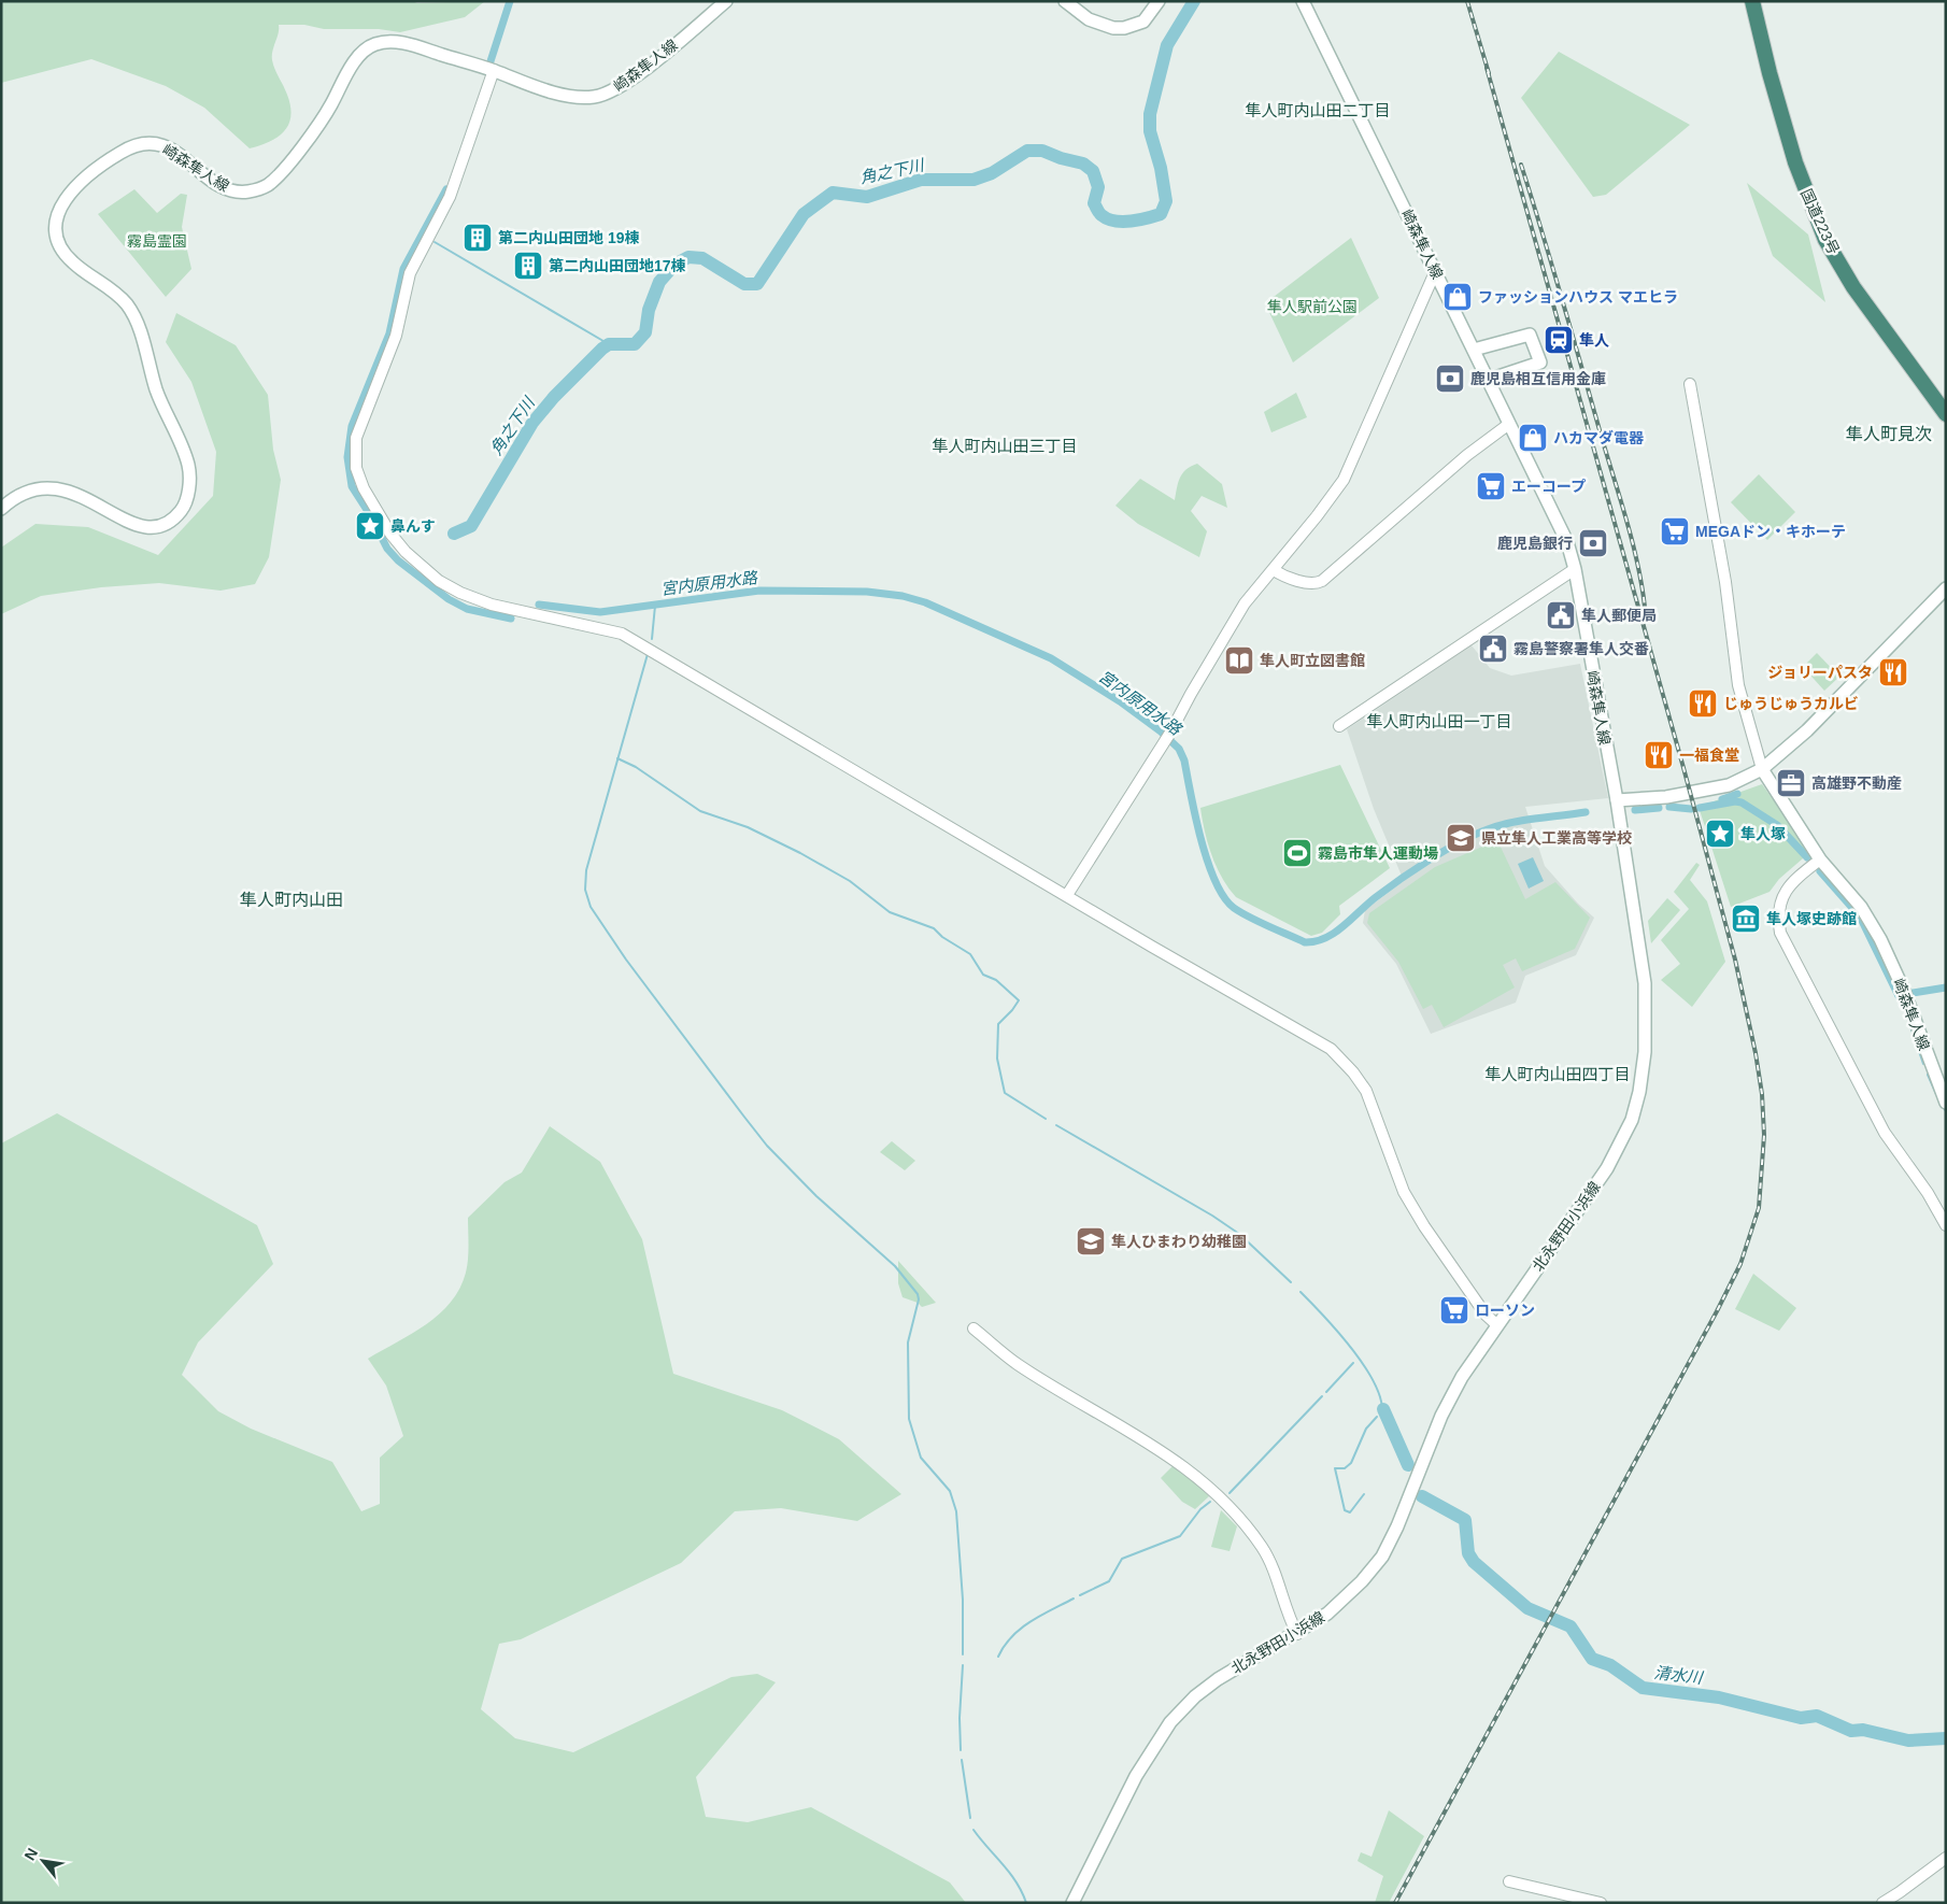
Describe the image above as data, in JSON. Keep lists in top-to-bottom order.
{
  "streets": {
    "highway": ["国道223号"],
    "main road": ["崎森隼人線", "北永野田小浜線"]
  },
  "crossings": [
    ["崎森隼人線", "北永野田小浜線"]
  ],
  "districts": [
    "隼人町内山田二丁目",
    "隼人町見次",
    "隼人町内山田三丁目",
    "隼人町内山田一丁目",
    "隼人町内山田",
    "隼人町内山田四丁目"
  ],
  "water": ["角之下川", "宮内原用水路", "清水川"],
  "parks": ["霧島霊園", "隼人駅前公園"],
  "places": {
    "building": ["第二内山田団地 19棟", "第二内山田団地17棟"],
    "shop": ["ファッションハウス マエヒラ", "ハカマダ電器"],
    "station": ["隼人"],
    "bank": ["鹿児島相互信用金庫", "鹿児島銀行"],
    "supermarket": ["エーコープ", "MEGAドン・キホーテ", "ローソン"],
    "place": ["鼻んす", "隼人塚"],
    "public building": ["隼人郵便局", "霧島警察署隼人交番"],
    "library": ["隼人町立図書館"],
    "restaurant": ["ジョリーパスタ", "じゅうじゅうカルビ", "一福食堂"],
    "office": ["高雄野不動産"],
    "school or university": ["県立隼人工業高等学校", "隼人ひまわり幼稚園"],
    "sports": ["霧島市隼人運動場"],
    "museum": ["隼人塚史跡館"]
  },
  "north": "top left"
}
